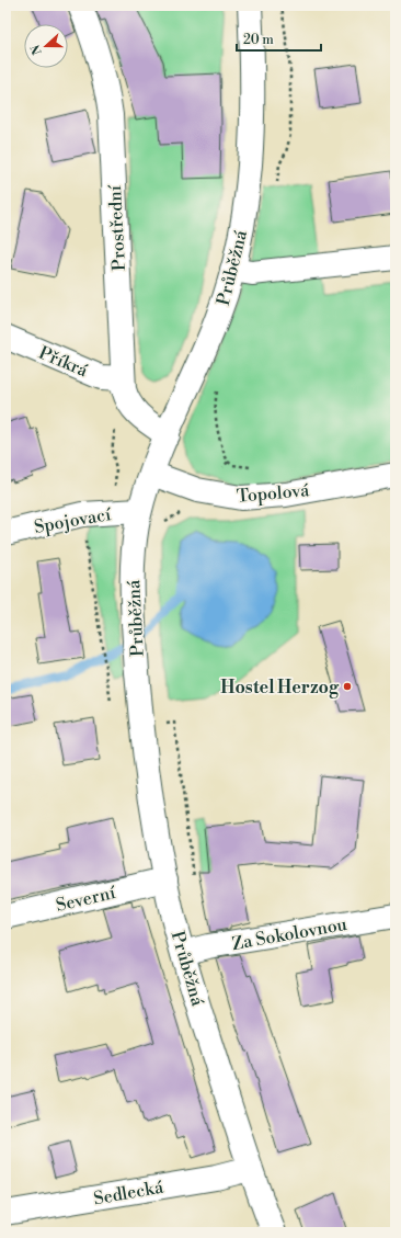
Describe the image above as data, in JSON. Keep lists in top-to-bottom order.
{
  "streets": {
    "street": [
      "Prostřední",
      "Průběžná",
      "Příkrá",
      "Topolová",
      "Spojovací",
      "Severní",
      "Za Sokolovnou",
      "Sedlecká"
    ]
  },
  "crossings": [
    ["Prostřední", "Průběžná"],
    ["Prostřední", "Příkrá"],
    ["Průběžná", "Topolová"],
    ["Průběžná", "Spojovací"],
    ["Průběžná", "Severní"],
    ["Průběžná", "Za Sokolovnou"],
    ["Průběžná", "Sedlecká"]
  ],
  "places": ["Hostel Herzog"],
  "scale_bar": "20 m",
  "north": "left"
}
